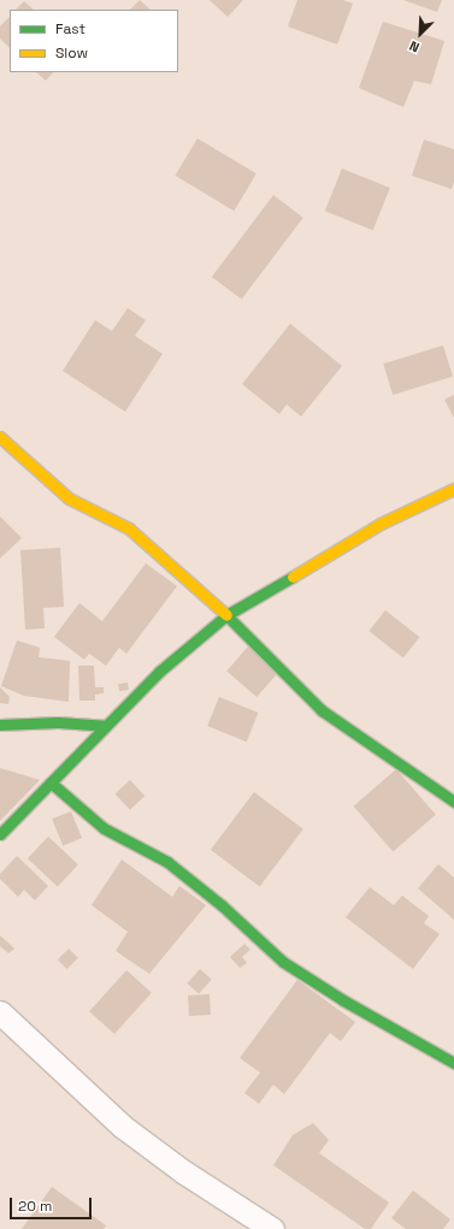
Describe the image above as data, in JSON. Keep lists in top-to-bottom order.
{
  "legend": ["Fast", "Slow"],
  "scale_bar": "20 m",
  "north": "bottom left"
}
